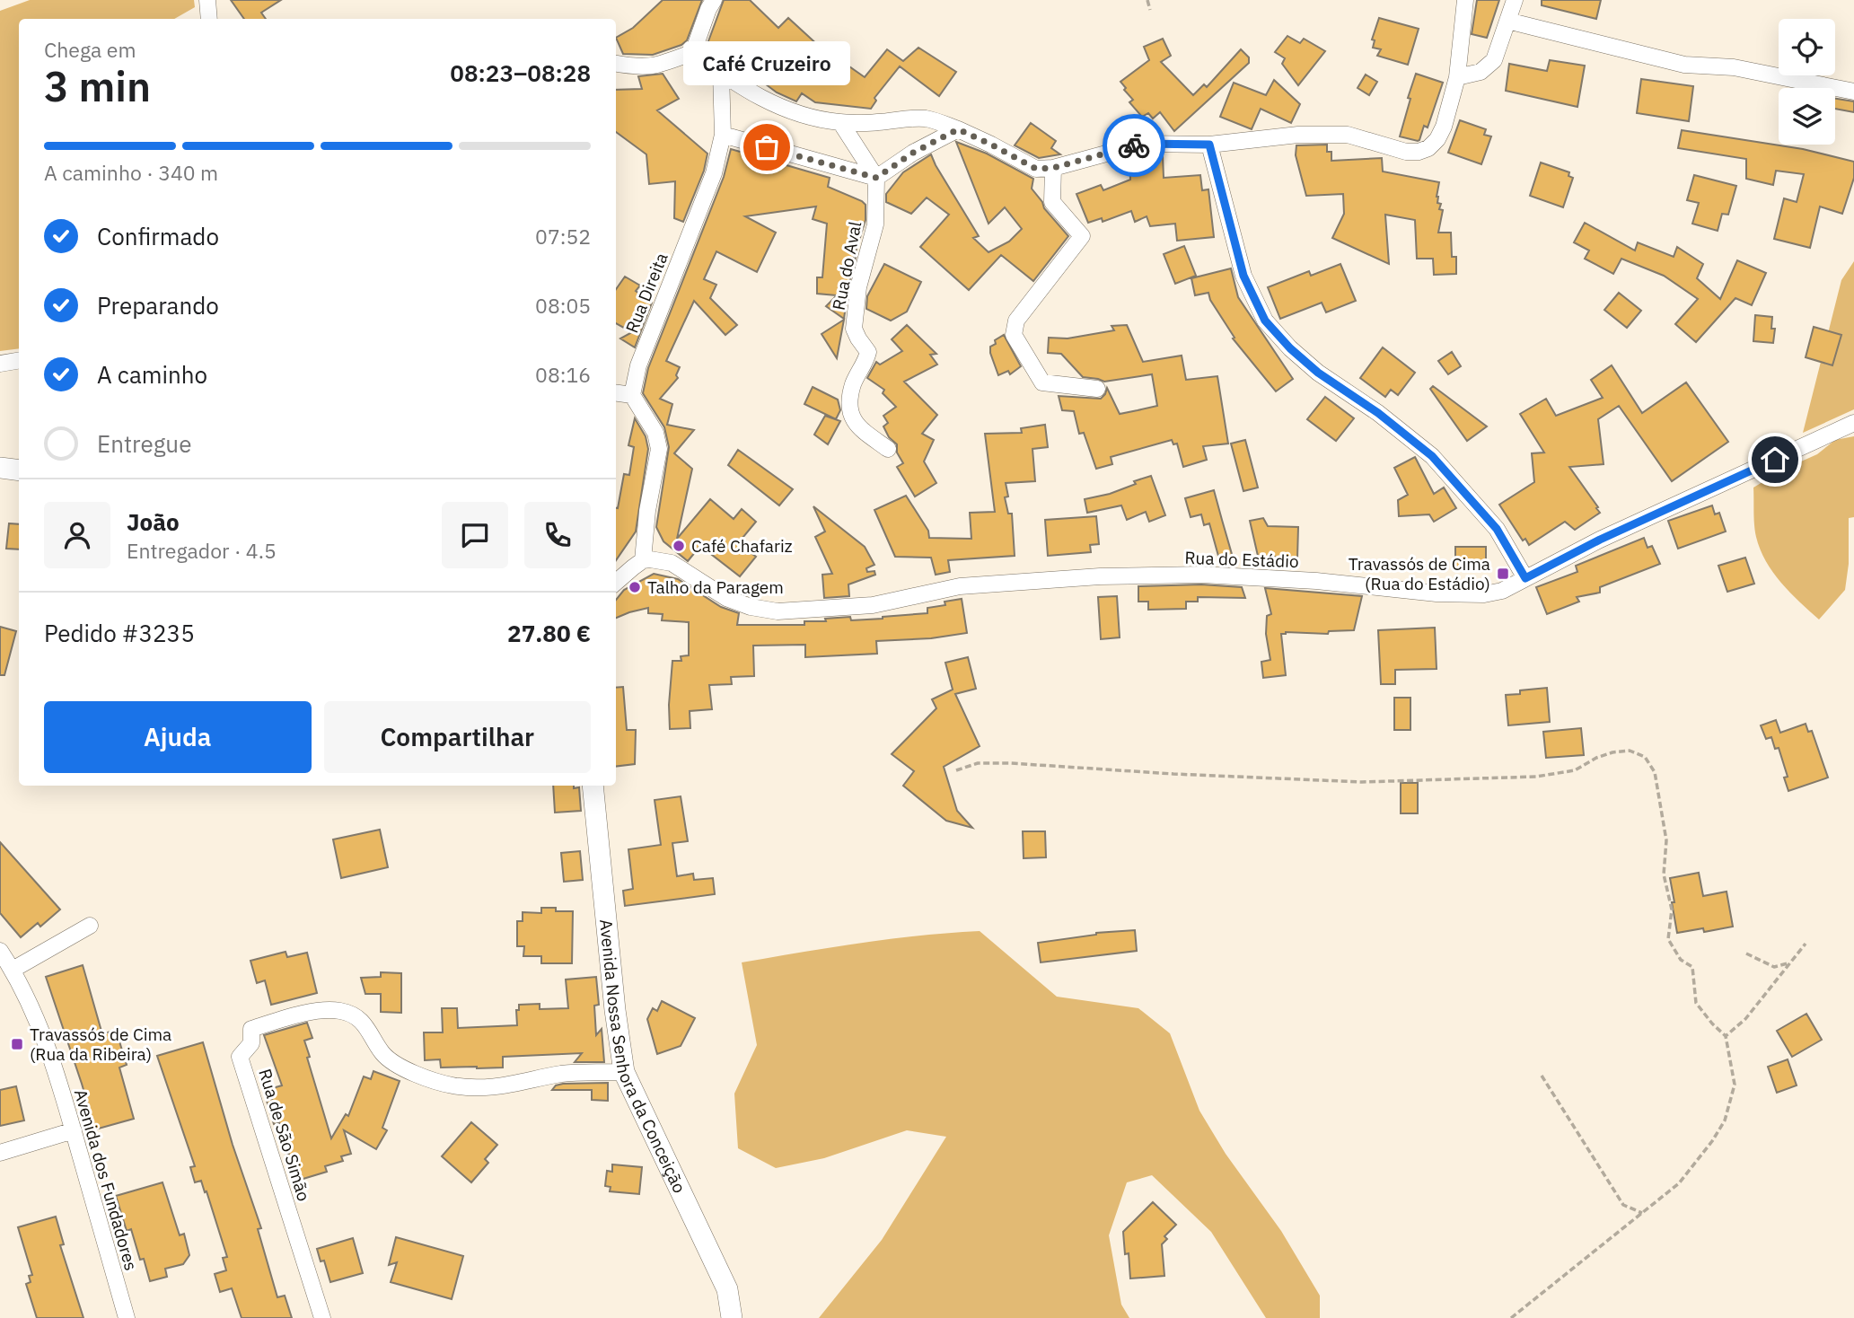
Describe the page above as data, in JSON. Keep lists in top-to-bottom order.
{
  "streets": {
    "street": [
      "Rua do Aval",
      "Rua Direita",
      "Rua do Estádio",
      "Avenida Nossa Senhora da Conceição",
      "Rua de São Simão",
      "Avenida dos Fundadores"
    ]
  },
  "crossings": [
    ["Avenida Nossa Senhora da Conceição", "Rua de São Simão"]
  ],
  "places": {
    "other": ["Café Cruzeiro", "Café Chafariz", "Talho da Paragem"],
    "transit": ["Travassós de Cima (Rua do Estádio)", "Travassós de Cima (Rua da Ribeira)"]
  },
  "page": {
    "heading": ["3 min", "Chega em", "08:23–08:28"],
    "panel": [
      "João",
      "Entregador · 4.5",
      "Pedido #3235",
      "27.80 €"
    ],
    "bubble": "Café Cruzeiro",
    "bar": "A caminho · 340 m",
    "list": [
      ["Confirmado", "07:52"],
      ["Preparando", "08:05"],
      ["A caminho", "08:16"],
      "Entregue"
    ],
    "buttons": ["Ajuda", "Compartilhar"]
  }
}
